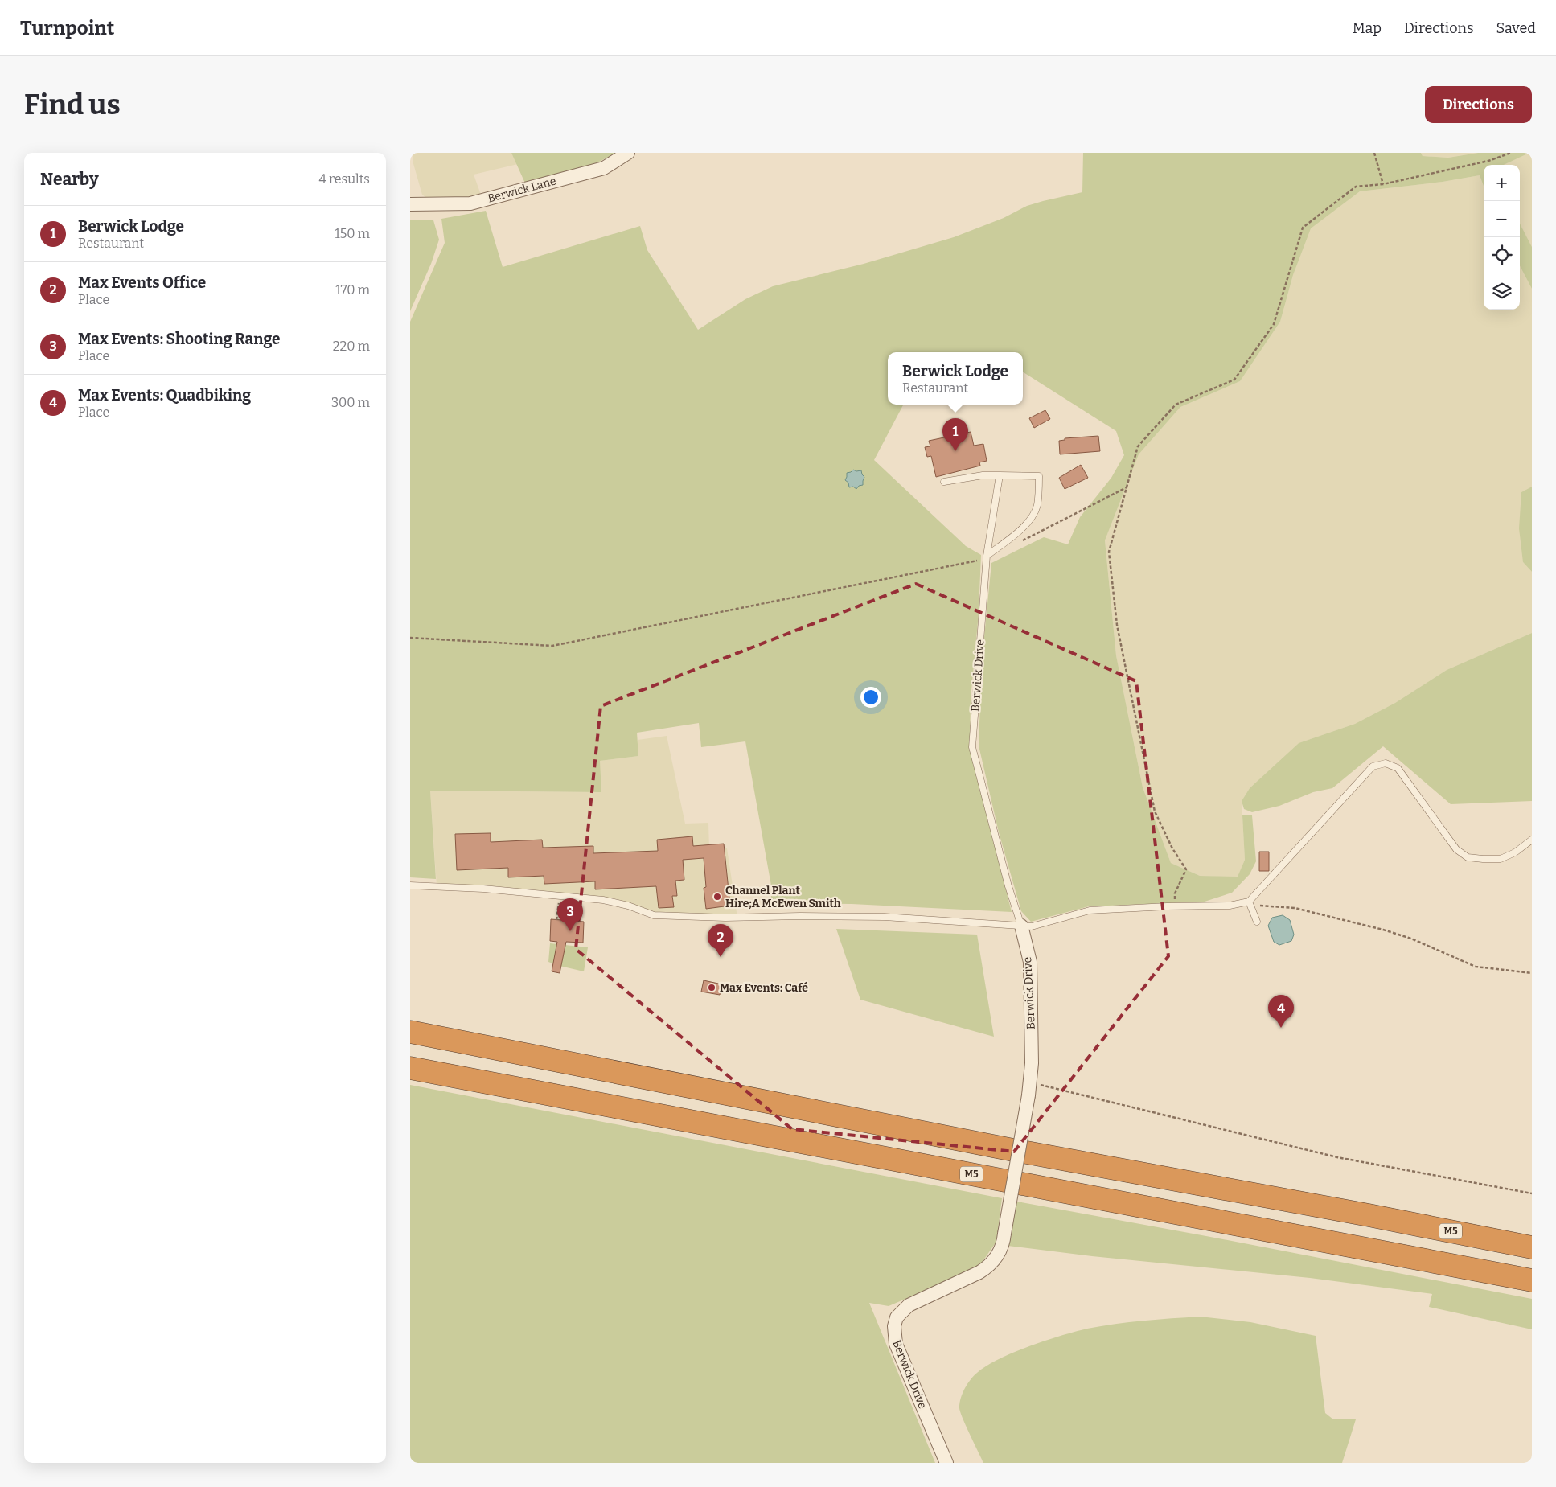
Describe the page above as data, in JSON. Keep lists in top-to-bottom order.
{
  "streets": {
    "highway": ["M5"],
    "street": ["Berwick Lane", "Berwick Drive"]
  },
  "places": ["Channel Plant Hire;A McEwen Smith", "Max Events: Café"],
  "page": {
    "header": "Turnpoint",
    "nav": ["Map", "Directions", "Saved"],
    "buttons": "Directions",
    "title": "Find us",
    "heading": ["Nearby", "4 results"],
    "map_buttons": ["+", "−"],
    "list": [
      {
        "mark": "1",
        "name": "Berwick Lodge",
        "note": "Restaurant",
        "value": "150 m"
      },
      {
        "mark": "2",
        "name": "Max Events Office",
        "note": "Place",
        "value": "170 m"
      },
      {
        "mark": "3",
        "name": "Max Events: Shooting Range",
        "note": "Place",
        "value": "220 m"
      },
      {
        "mark": "4",
        "name": "Max Events: Quadbiking",
        "note": "Place",
        "value": "300 m"
      }
    ],
    "popup": ["Berwick Lodge", "Restaurant"],
    "pins": [
      "1",
      "3",
      "2",
      "4"
    ]
  }
}
